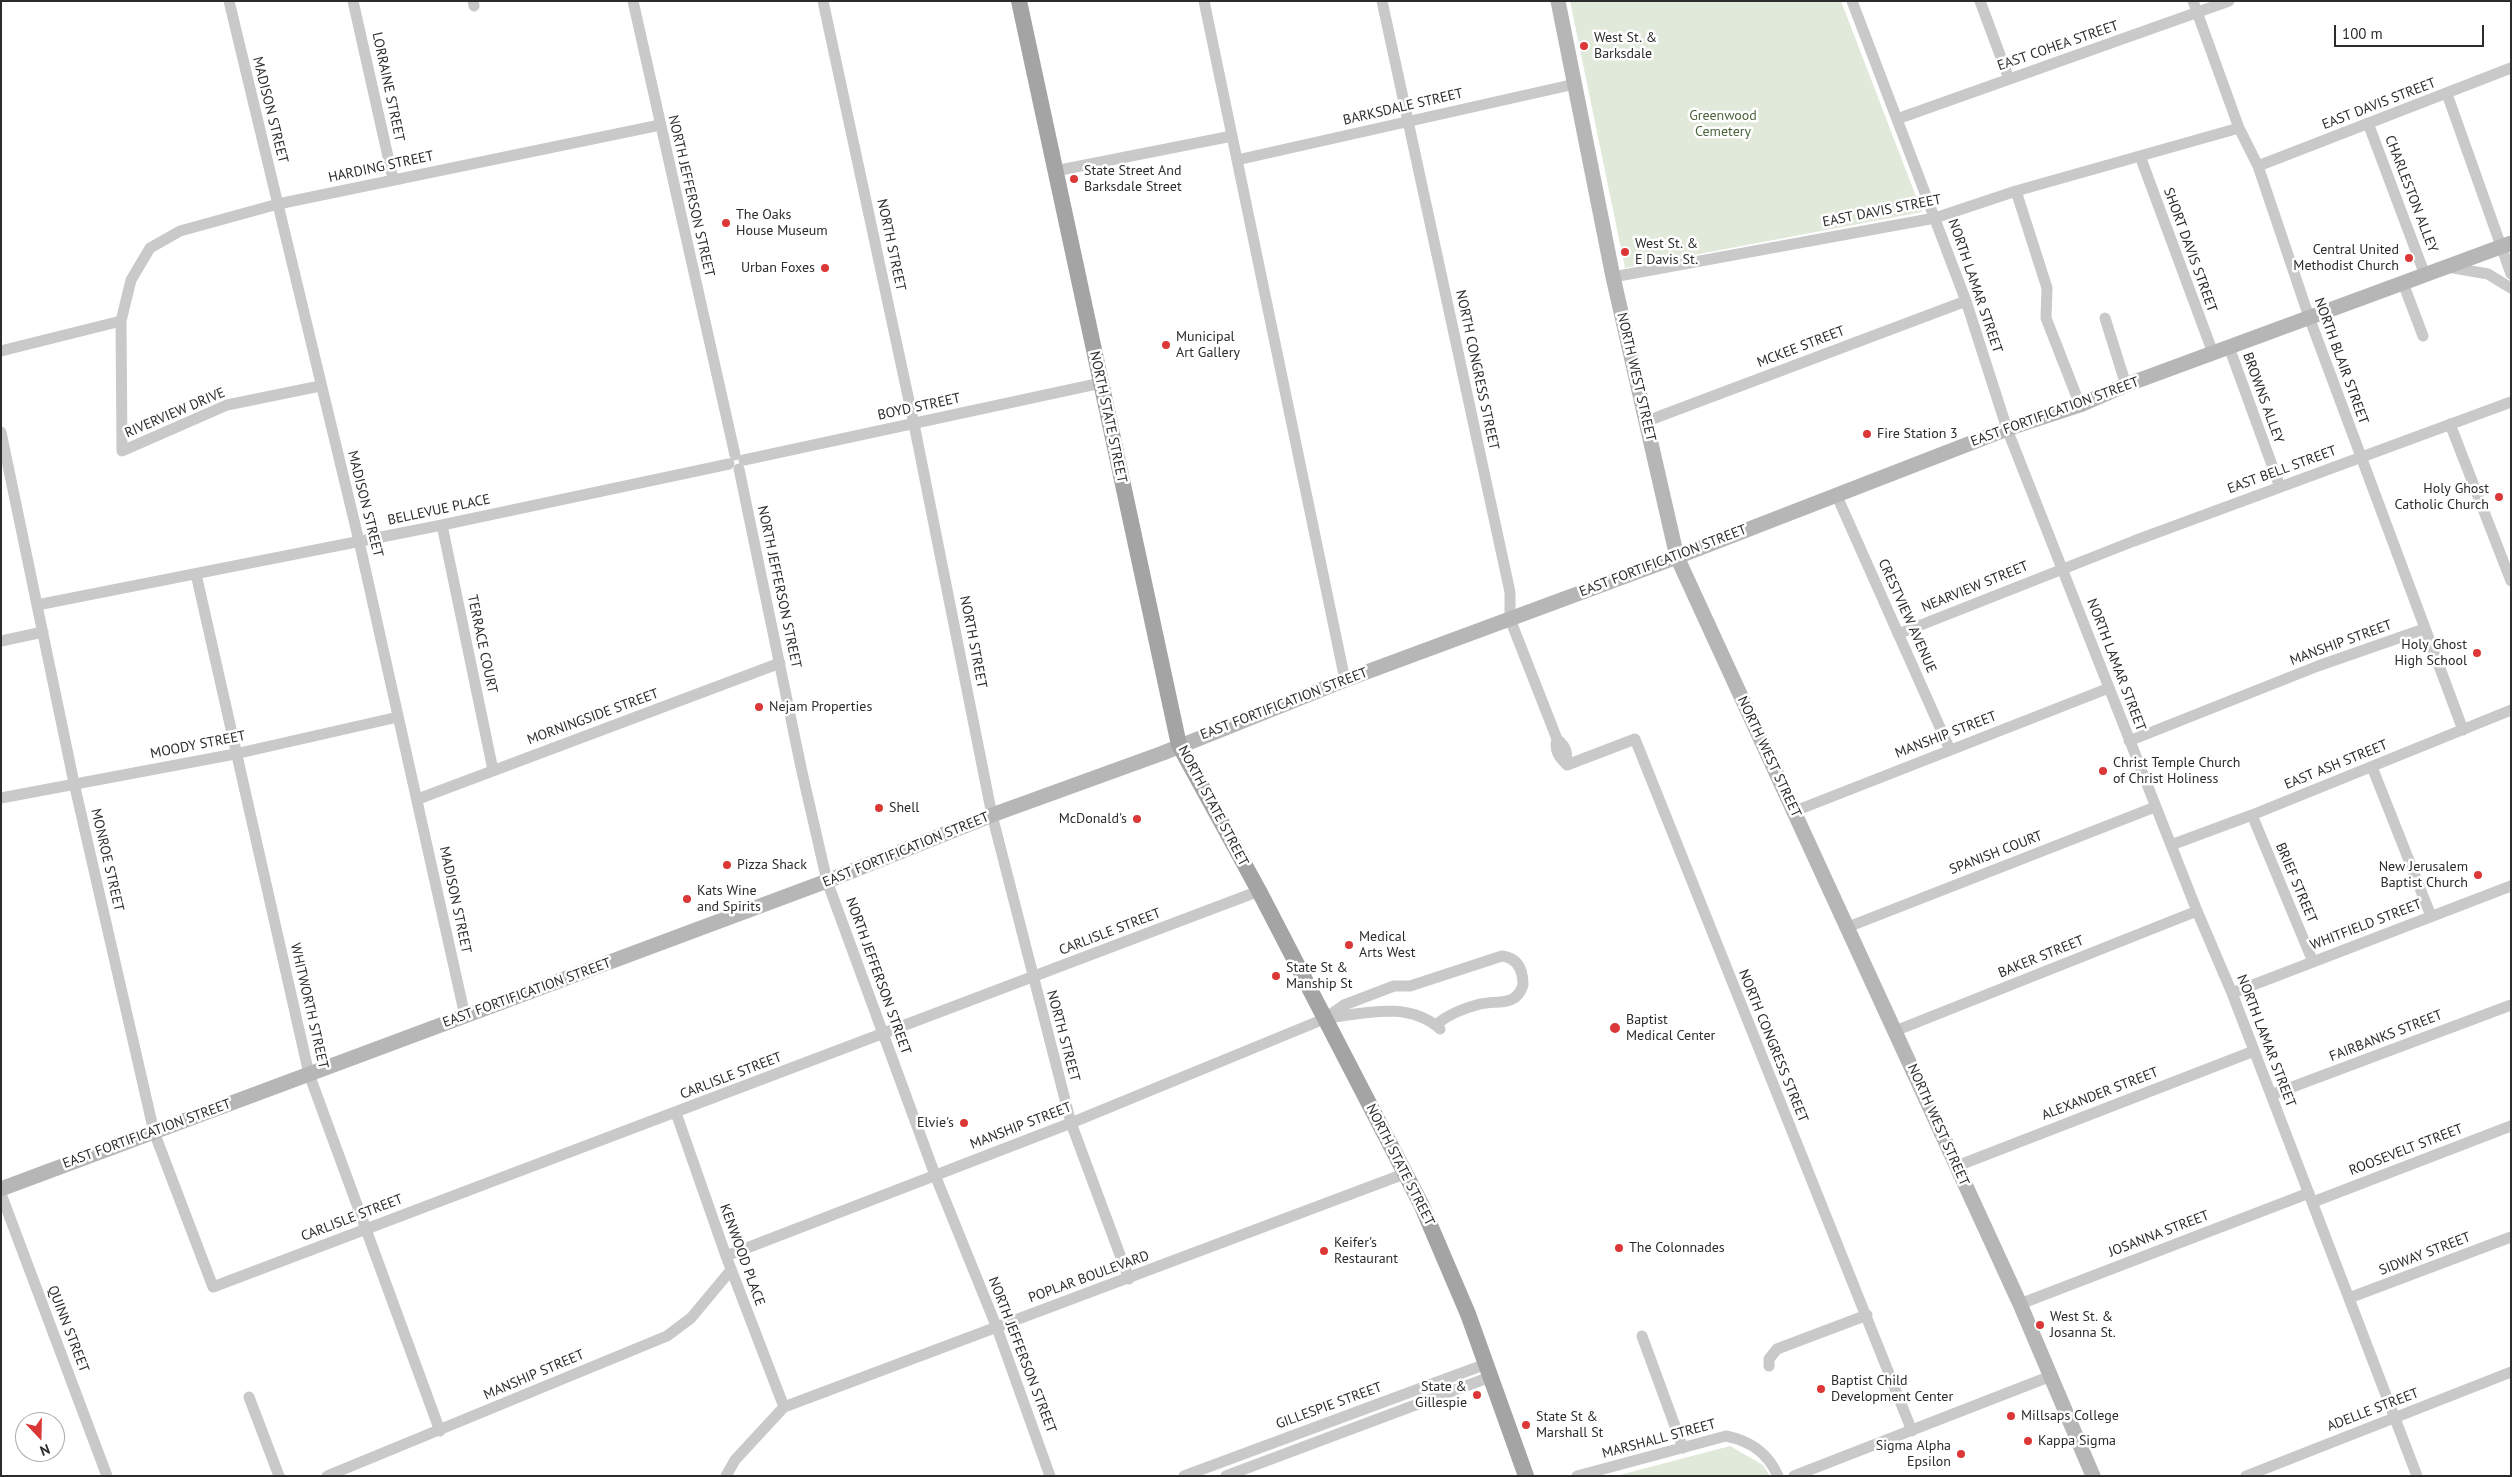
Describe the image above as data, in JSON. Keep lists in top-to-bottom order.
{
  "streets": {
    "main road": ["NORTH STATE STREET"],
    "street": [
      "EAST COHEA STREET",
      "LORRAINE STREET",
      "EAST DAVIS STREET",
      "BARKSDALE STREET",
      "MADISON STREET",
      "HARDING STREET",
      "CHARLESTON ALLEY",
      "NORTH JEFFERSON STREET",
      "NORTH STREET",
      "SHORT DAVIS STREET",
      "NORTH LAMAR STREET",
      "MCKEE STREET",
      "NORTH BLAIR STREET",
      "NORTH CONGRESS STREET",
      "NORTH WEST STREET",
      "BROWNS ALLEY",
      "BOYD STREET",
      "EAST FORTIFICATION STREET",
      "RIVERVIEW DRIVE",
      "EAST BELL STREET",
      "BELLEVUE PLACE",
      "NEARVIEW STREET",
      "CRESTVIEW AVENUE",
      "MANSHIP STREET",
      "TERRACE COURT",
      "MORNINGSIDE STREET",
      "MOODY STREET",
      "EAST ASH STREET",
      "SPANISH COURT",
      "MONROE STREET",
      "BRIEF STREET",
      "WHITFIELD STREET",
      "CARLISLE STREET",
      "BAKER STREET",
      "WHITWORTH STREET",
      "FAIRBANKS STREET",
      "ALEXANDER STREET",
      "ROOSEVELT STREET",
      "JOSANNA STREET",
      "SIDWAY STREET",
      "KENWOOD PLACE",
      "POPLAR BOULEVARD",
      "QUINN STREET",
      "GILLESPIE STREET",
      "ADELLE STREET",
      "MARSHALL STREET"
    ]
  },
  "crossings": [
    ["EAST COHEA STREET", "NORTH LAMAR STREET"],
    ["EAST COHEA STREET", "NORTH BLAIR STREET"],
    ["LORRAINE STREET", "HARDING STREET"],
    ["EAST DAVIS STREET", "CHARLESTON ALLEY"],
    ["EAST DAVIS STREET", "SHORT DAVIS STREET"],
    ["EAST DAVIS STREET", "NORTH LAMAR STREET"],
    ["EAST DAVIS STREET", "NORTH BLAIR STREET"],
    ["EAST DAVIS STREET", "NORTH WEST STREET"],
    ["BARKSDALE STREET", "NORTH CONGRESS STREET"],
    ["BARKSDALE STREET", "NORTH WEST STREET"],
    ["MADISON STREET", "HARDING STREET"],
    ["MADISON STREET", "EAST FORTIFICATION STREET"],
    ["MADISON STREET", "RIVERVIEW DRIVE"],
    ["MADISON STREET", "BELLEVUE PLACE"],
    ["MADISON STREET", "MORNINGSIDE STREET"],
    ["MADISON STREET", "MOODY STREET"],
    ["HARDING STREET", "NORTH JEFFERSON STREET"],
    ["HARDING STREET", "RIVERVIEW DRIVE"],
    ["CHARLESTON ALLEY", "EAST FORTIFICATION STREET"],
    ["NORTH JEFFERSON STREET", "BOYD STREET"],
    ["NORTH JEFFERSON STREET", "EAST FORTIFICATION STREET"],
    ["NORTH JEFFERSON STREET", "BELLEVUE PLACE"],
    ["NORTH JEFFERSON STREET", "MANSHIP STREET"],
    ["NORTH JEFFERSON STREET", "MORNINGSIDE STREET"],
    ["NORTH JEFFERSON STREET", "CARLISLE STREET"],
    ["NORTH JEFFERSON STREET", "POPLAR BOULEVARD"],
    ["NORTH STREET", "BOYD STREET"],
    ["NORTH STREET", "EAST FORTIFICATION STREET"],
    ["NORTH STREET", "MANSHIP STREET"],
    ["NORTH STREET", "CARLISLE STREET"],
    ["NORTH STREET", "POPLAR BOULEVARD"],
    ["SHORT DAVIS STREET", "EAST FORTIFICATION STREET"],
    ["NORTH LAMAR STREET", "MCKEE STREET"],
    ["NORTH LAMAR STREET", "EAST FORTIFICATION STREET"],
    ["NORTH LAMAR STREET", "EAST BELL STREET"],
    ["NORTH LAMAR STREET", "NEARVIEW STREET"],
    ["NORTH LAMAR STREET", "MANSHIP STREET"],
    ["NORTH LAMAR STREET", "EAST ASH STREET"],
    ["NORTH LAMAR STREET", "SPANISH COURT"],
    ["NORTH LAMAR STREET", "WHITFIELD STREET"],
    ["NORTH LAMAR STREET", "BAKER STREET"],
    ["NORTH LAMAR STREET", "FAIRBANKS STREET"],
    ["NORTH LAMAR STREET", "ALEXANDER STREET"],
    ["NORTH LAMAR STREET", "ROOSEVELT STREET"],
    ["NORTH LAMAR STREET", "JOSANNA STREET"],
    ["NORTH LAMAR STREET", "SIDWAY STREET"],
    ["NORTH LAMAR STREET", "ADELLE STREET"],
    ["MCKEE STREET", "NORTH WEST STREET"],
    ["NORTH BLAIR STREET", "EAST FORTIFICATION STREET"],
    ["NORTH BLAIR STREET", "EAST BELL STREET"],
    ["NORTH BLAIR STREET", "MANSHIP STREET"],
    ["NORTH BLAIR STREET", "EAST ASH STREET"],
    ["NORTH CONGRESS STREET", "EAST FORTIFICATION STREET"],
    ["NORTH WEST STREET", "EAST FORTIFICATION STREET"],
    ["NORTH WEST STREET", "MANSHIP STREET"],
    ["NORTH WEST STREET", "SPANISH COURT"],
    ["NORTH WEST STREET", "BAKER STREET"],
    ["NORTH WEST STREET", "ALEXANDER STREET"],
    ["NORTH WEST STREET", "JOSANNA STREET"],
    ["BROWNS ALLEY", "EAST FORTIFICATION STREET"],
    ["BROWNS ALLEY", "EAST BELL STREET"],
    ["BOYD STREET", "NORTH STATE STREET"],
    ["BOYD STREET", "BELLEVUE PLACE"],
    ["EAST FORTIFICATION STREET", "NORTH STATE STREET"],
    ["EAST FORTIFICATION STREET", "CRESTVIEW AVENUE"],
    ["EAST FORTIFICATION STREET", "MONROE STREET"],
    ["EAST FORTIFICATION STREET", "WHITWORTH STREET"],
    ["NORTH STATE STREET", "MANSHIP STREET"],
    ["NORTH STATE STREET", "CARLISLE STREET"],
    ["NORTH STATE STREET", "POPLAR BOULEVARD"],
    ["NORTH STATE STREET", "GILLESPIE STREET"],
    ["EAST BELL STREET", "NEARVIEW STREET"],
    ["BELLEVUE PLACE", "TERRACE COURT"],
    ["BELLEVUE PLACE", "MONROE STREET"],
    ["BELLEVUE PLACE", "WHITWORTH STREET"],
    ["NEARVIEW STREET", "CRESTVIEW AVENUE"],
    ["CRESTVIEW AVENUE", "MANSHIP STREET"],
    ["MANSHIP STREET", "WHITWORTH STREET"],
    ["MANSHIP STREET", "KENWOOD PLACE"],
    ["TERRACE COURT", "MORNINGSIDE STREET"],
    ["MOODY STREET", "MONROE STREET"],
    ["MOODY STREET", "WHITWORTH STREET"],
    ["EAST ASH STREET", "BRIEF STREET"],
    ["MONROE STREET", "CARLISLE STREET"],
    ["BRIEF STREET", "WHITFIELD STREET"],
    ["CARLISLE STREET", "WHITWORTH STREET"],
    ["CARLISLE STREET", "KENWOOD PLACE"],
    ["ROOSEVELT STREET", "JOSANNA STREET"],
    ["KENWOOD PLACE", "POPLAR BOULEVARD"]
  ],
  "parks": ["Greenwood Cemetery"],
  "places": [
    "West St. & Barksdale",
    "State Street And Barksdale Street",
    "The Oaks House Museum",
    "West St. & E Davis St.",
    "Central United Methodist Church",
    "Urban Foxes",
    "Municipal Art Gallery",
    "Fire Station 3",
    "Holy Ghost Catholic Church",
    "Holy Ghost High School",
    "Nejam Properties",
    "Christ Temple Church of Christ Holiness",
    "Shell",
    "McDonald's",
    "Pizza Shack",
    "New Jerusalem Baptist Church",
    "Kats Wine and Spirits",
    "Medical Arts West",
    "State St & Manship St",
    "Baptist Medical Center",
    "Elvie's",
    "The Colonnades",
    "Keifer's Restaurant",
    "West St. & Josanna St.",
    "Baptist Child Development Center",
    "State & Gillespie",
    "Millsaps College",
    "State St & Marshall St",
    "Kappa Sigma",
    "Sigma Alpha Epsilon"
  ],
  "scale_bar": "100 m",
  "north": "bottom"
}
